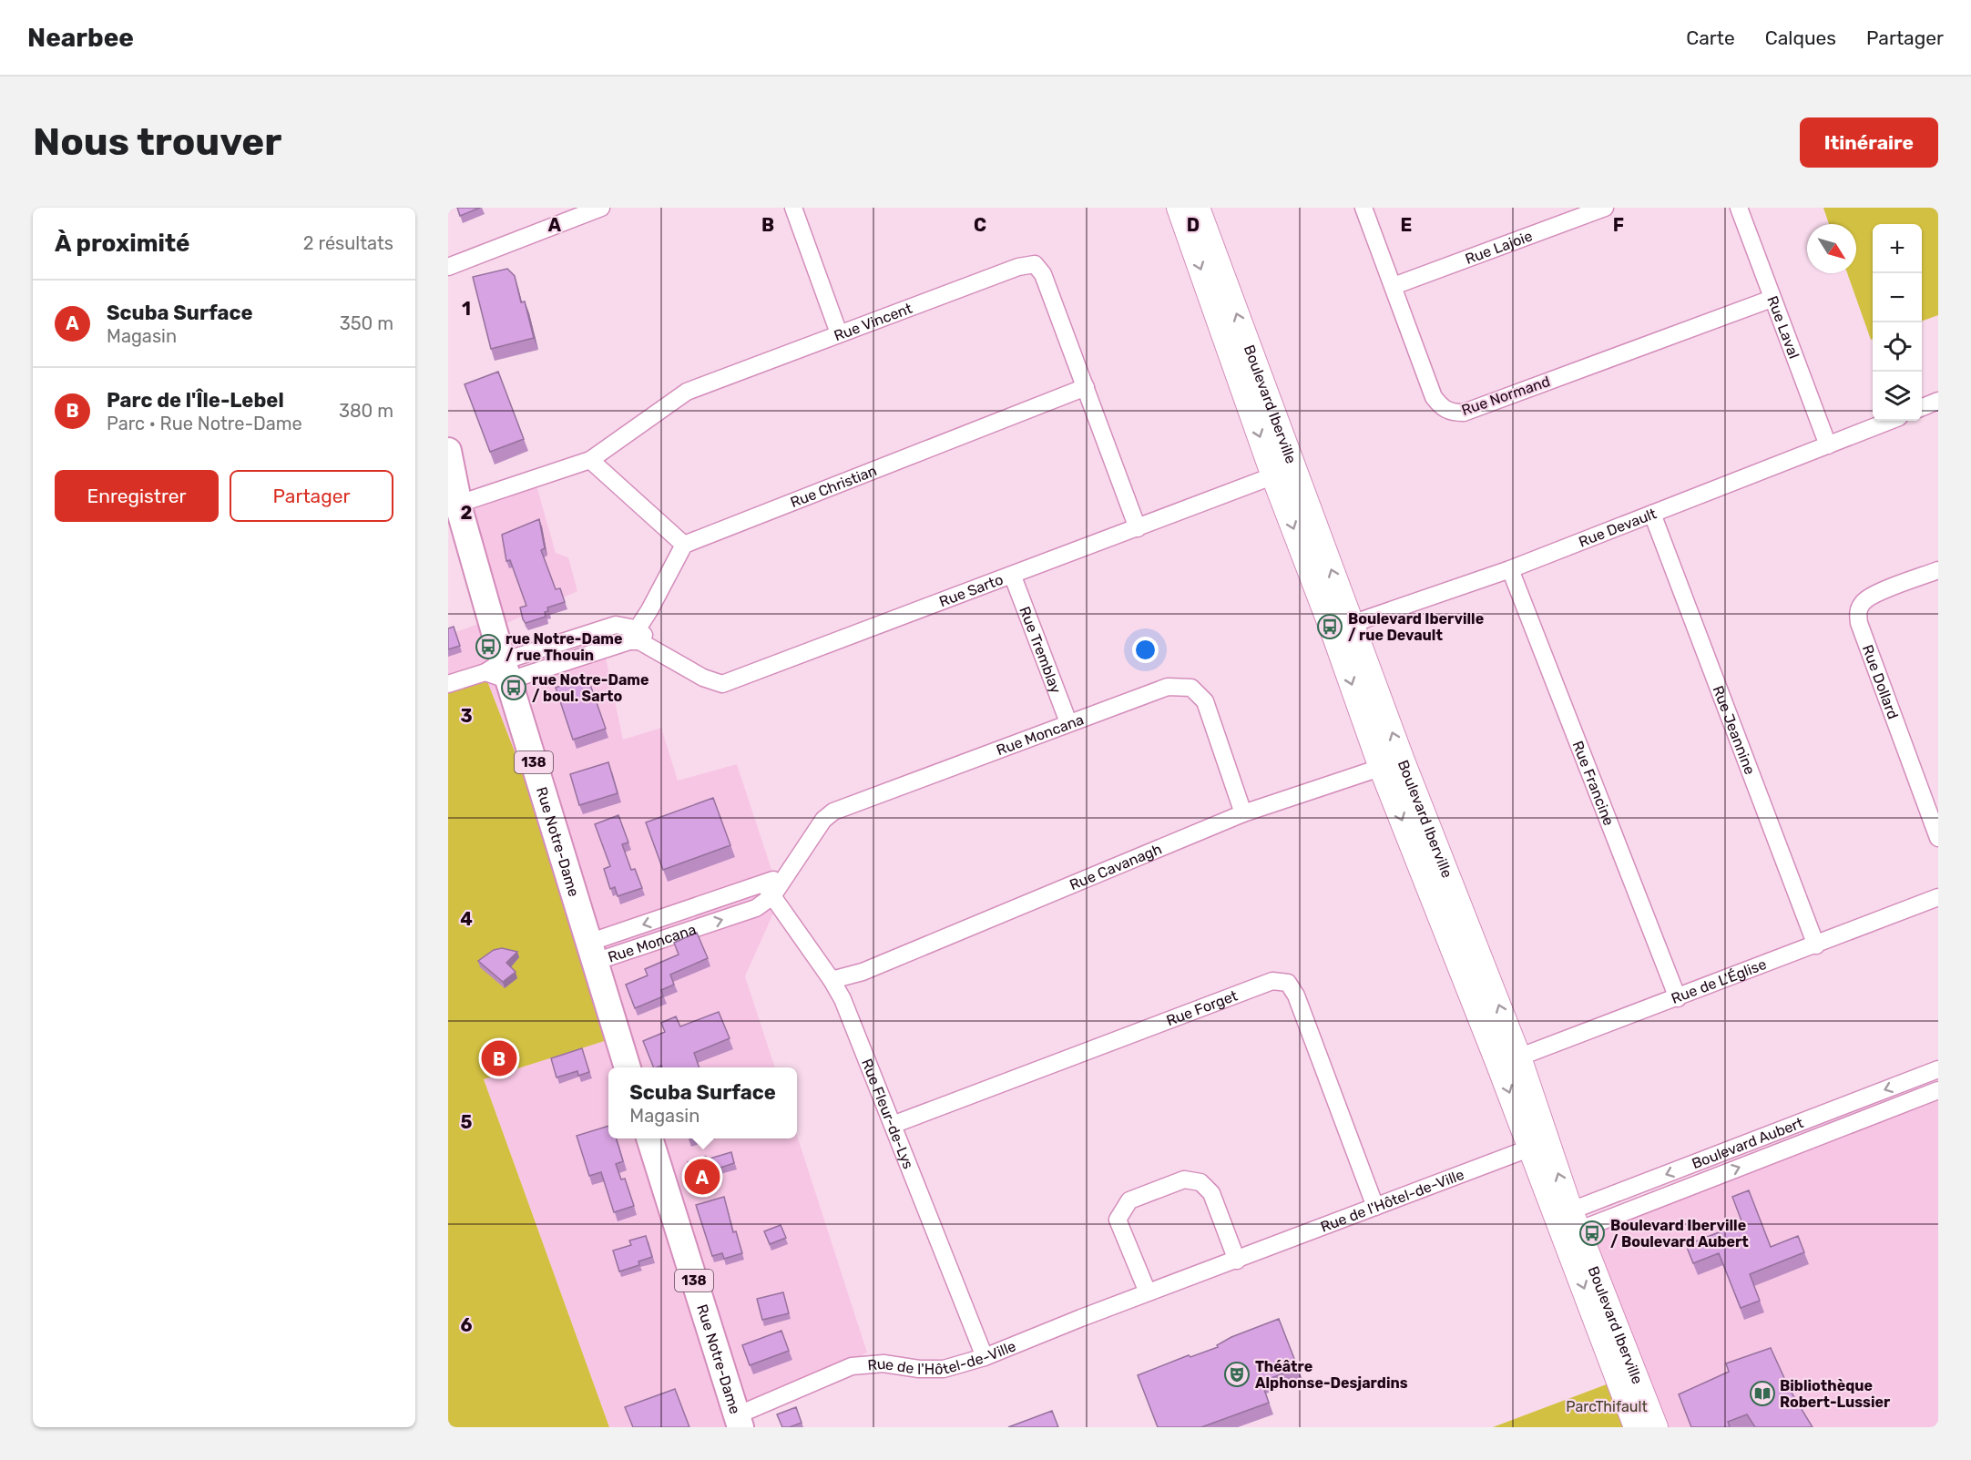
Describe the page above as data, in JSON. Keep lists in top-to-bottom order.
{
  "streets": {
    "main road": ["138", "Rue Notre-Dame"],
    "street": [
      "Rue Lajoie",
      "Rue Vincent",
      "Rue Laval",
      "Rue Normand",
      "Boulevard Iberville",
      "Rue Christian",
      "Rue Devault",
      "Rue Sarto",
      "Rue Tremblay",
      "Rue Dollard",
      "Rue Jeannine",
      "Rue Moncana",
      "Rue Francine",
      "Rue Cavanagh",
      "Rue de L'Église",
      "Rue Forget",
      "Rue Fleur-de-Lys",
      "Boulevard Aubert",
      "Rue de l'Hôtel-de-Ville"
    ]
  },
  "crossings": [
    ["Rue Lajoie", "Rue Normand"],
    ["Rue Vincent", "Rue Christian"],
    ["Rue Vincent", "Rue Sarto"],
    ["Rue Vincent", "Rue Notre-Dame"],
    ["Rue Laval", "Rue Normand"],
    ["Rue Laval", "Rue Devault"],
    ["Boulevard Iberville", "Rue Devault"],
    ["Boulevard Iberville", "Rue Sarto"],
    ["Boulevard Iberville", "Rue Cavanagh"],
    ["Boulevard Iberville", "Rue de L'Église"],
    ["Boulevard Iberville", "Boulevard Aubert"],
    ["Boulevard Iberville", "Rue de l'Hôtel-de-Ville"],
    ["Rue Devault", "Rue Jeannine"],
    ["Rue Devault", "Rue Francine"],
    ["Rue Sarto", "Rue Tremblay"],
    ["Rue Tremblay", "Rue Moncana"],
    ["Rue Jeannine", "Rue de L'Église"],
    ["Rue Moncana", "Rue Notre-Dame"],
    ["Rue Moncana", "Rue Cavanagh"],
    ["Rue Moncana", "Rue Fleur-de-Lys"],
    ["Rue Francine", "Rue de L'Église"],
    ["Rue Notre-Dame", "Rue de l'Hôtel-de-Ville"],
    ["Rue Cavanagh", "Rue Fleur-de-Lys"],
    ["Rue Forget", "Rue Fleur-de-Lys"],
    ["Rue Forget", "Rue de l'Hôtel-de-Ville"],
    ["Rue Fleur-de-Lys", "Rue de l'Hôtel-de-Ville"]
  ],
  "parks": ["ParcThifault"],
  "places": {
    "bus stop": [
      "Boulevard Iberville / rue Devault",
      "rue Notre-Dame / rue Thouin",
      "rue Notre-Dame / boul. Sarto",
      "Boulevard Iberville / Boulevard Aubert"
    ],
    "theatre": ["Théâtre Alphonse-Desjardins"],
    "library": ["Bibliothèque Robert-Lussier"]
  },
  "north": "bottom right",
  "page": {
    "header": "Nearbee",
    "nav": ["Carte", "Calques", "Partager"],
    "buttons": [
      "Itinéraire",
      ["Enregistrer", "Partager"]
    ],
    "title": "Nous trouver",
    "heading": ["À proximité", "2 résultats"],
    "map_buttons": ["+", "−"],
    "list": [
      {
        "mark": "A",
        "name": "Scuba Surface",
        "note": "Magasin",
        "value": "350 m"
      },
      {
        "mark": "B",
        "name": "Parc de l'Île-Lebel",
        "note": "Parc · Rue Notre-Dame",
        "value": "380 m"
      }
    ],
    "pins": ["B", "A"],
    "popup": ["Scuba Surface", "Magasin"]
  },
  "grid": {
    "columns": [
      "A",
      "B",
      "C",
      "D",
      "E",
      "F"
    ],
    "rows": [
      "1",
      "2",
      "3",
      "4",
      "5",
      "6"
    ]
  }
}
